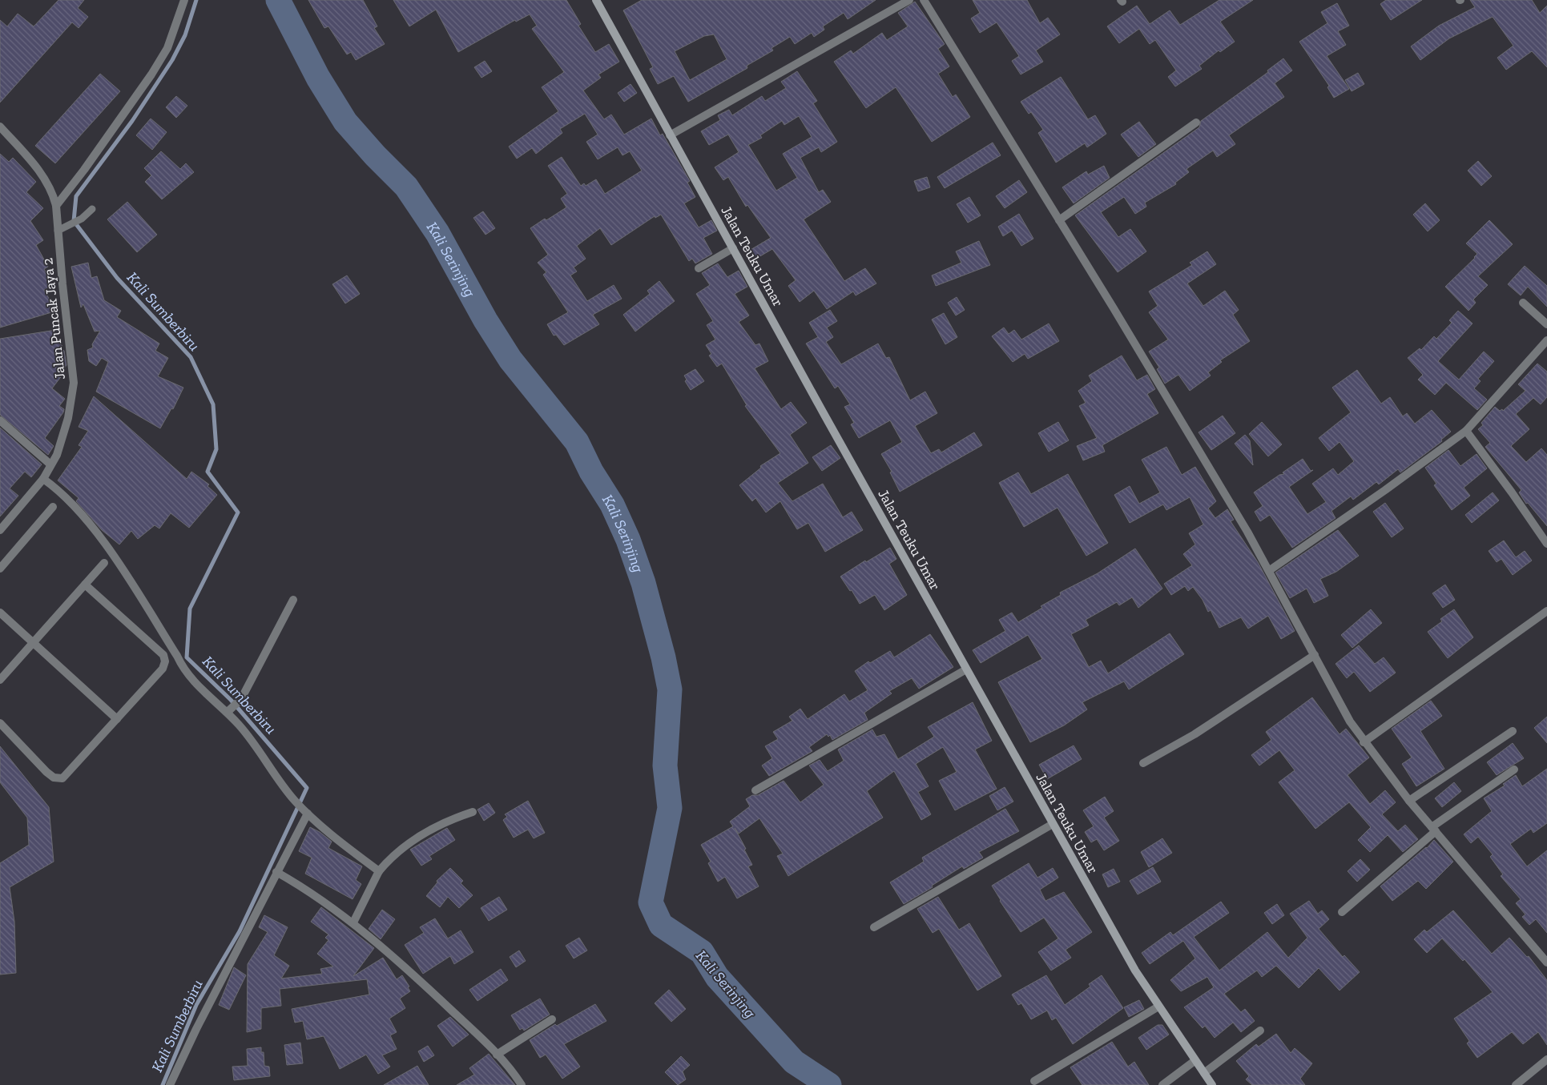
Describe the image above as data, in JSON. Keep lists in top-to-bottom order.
{
  "streets": {
    "main road": ["Jalan Teuku Umar"],
    "street": ["Jalan Puncak Jaya 2"]
  },
  "water": ["Kali Serinjing", "Kali Sumberbiru"]
}
